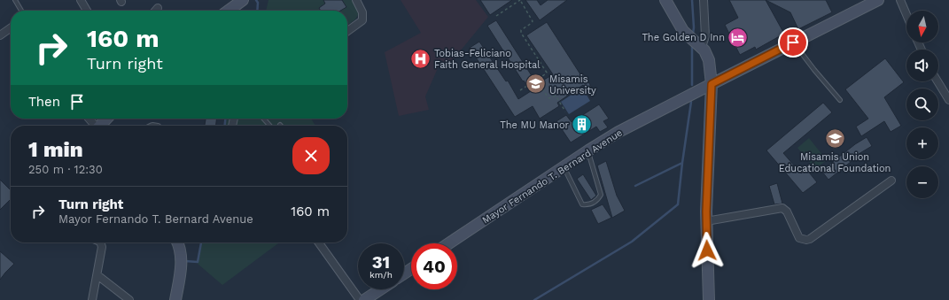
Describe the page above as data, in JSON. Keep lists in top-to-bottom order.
{
  "streets": {
    "main road": ["Mayor Fernando T. Bernard Avenue"]
  },
  "places": {
    "hotel": ["The Golden D Inn"],
    "hospital": ["Tobias-Feliciano Faith General Hospital"],
    "school or university": ["Misamis University", "Misamis Union Educational Foundation"],
    "building": ["The MU Manor"]
  },
  "north": "bottom",
  "page": {
    "map_buttons": ["+", "−"],
    "turn": ["160 m", "Turn right"],
    "then": "Then",
    "heading": ["1 min", "250 m · 12:30"],
    "list": [
      {
        "name": "Turn right",
        "note": "Mayor Fernando T. Bernard Avenue",
        "value": "160 m"
      }
    ],
    "speed": "31 km/h",
    "limit": "40"
  }
}
